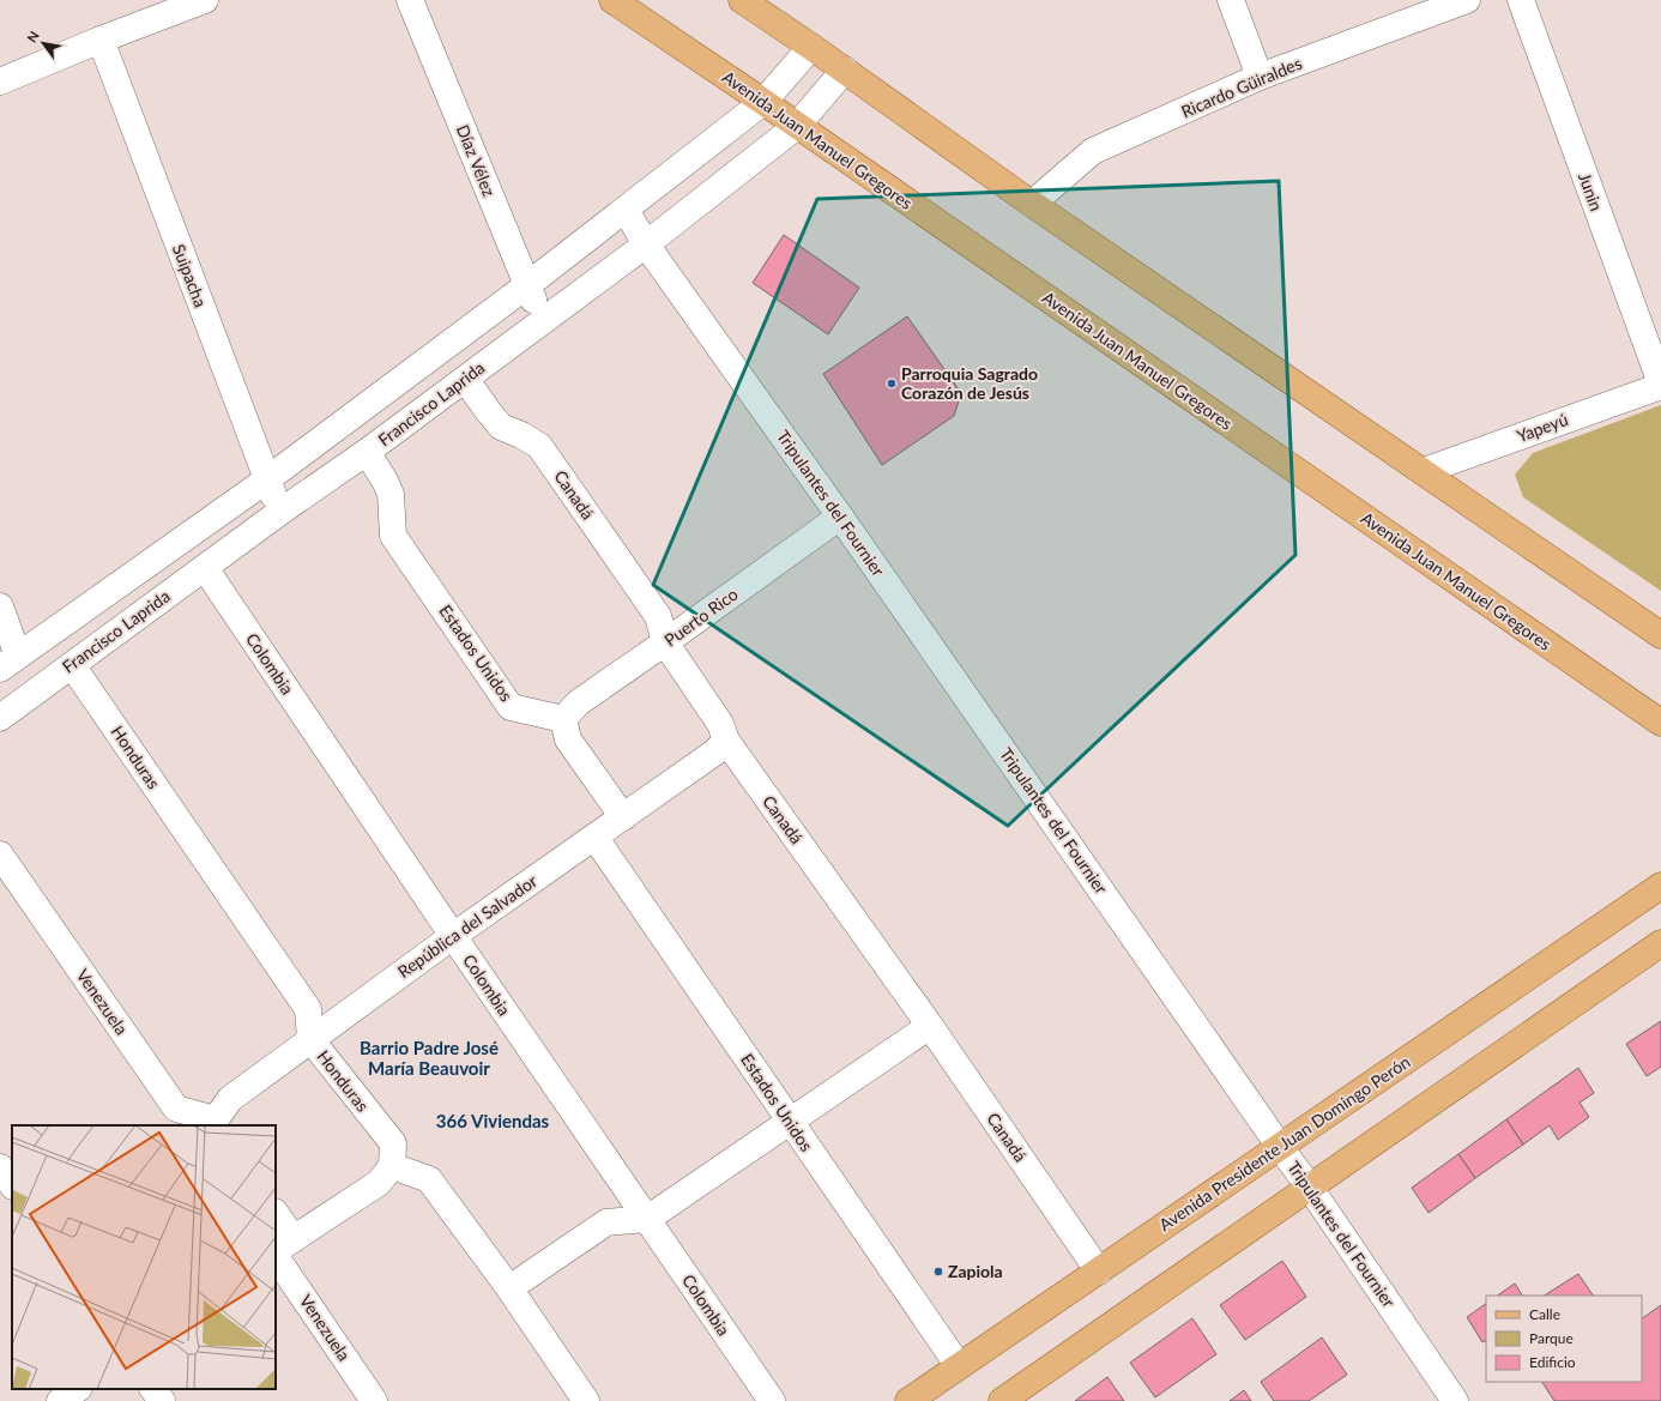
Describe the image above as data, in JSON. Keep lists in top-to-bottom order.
{
  "streets": {
    "main road": ["Avenida Juan Manuel Gregores", "Avenida Presidente Juan Domingo Perón"],
    "street": [
      "Ricardo Güiraldes",
      "Díaz Vélez",
      "Junin",
      "Suipacha",
      "Francisco Laprida",
      "Yapeyú",
      "Canadá",
      "Tripulantes del Fournier",
      "Puerto Rico",
      "Estados Unidos",
      "Colombia",
      "Honduras",
      "República del Salvador",
      "Venezuela"
    ]
  },
  "crossings": [
    ["Avenida Juan Manuel Gregores", "Francisco Laprida"],
    ["Díaz Vélez", "Francisco Laprida"],
    ["Junin", "Yapeyú"],
    ["Suipacha", "Francisco Laprida"],
    ["Francisco Laprida", "Canadá"],
    ["Francisco Laprida", "Tripulantes del Fournier"],
    ["Francisco Laprida", "Estados Unidos"],
    ["Francisco Laprida", "Colombia"],
    ["Francisco Laprida", "Honduras"],
    ["Canadá", "Puerto Rico"],
    ["Canadá", "República del Salvador"],
    ["Canadá", "Avenida Presidente Juan Domingo Perón"],
    ["Tripulantes del Fournier", "Puerto Rico"],
    ["Tripulantes del Fournier", "Avenida Presidente Juan Domingo Perón"],
    ["Puerto Rico", "Estados Unidos"],
    ["Estados Unidos", "República del Salvador"],
    ["Estados Unidos", "Avenida Presidente Juan Domingo Perón"],
    ["Colombia", "República del Salvador"],
    ["Honduras", "República del Salvador"],
    ["República del Salvador", "Venezuela"]
  ],
  "districts": ["Barrio Padre José María Beauvoir", "366 Viviendas"],
  "places": ["Parroquia Sagrado Corazón de Jesús", "Zapiola"],
  "legend": ["Calle", "Parque", "Edificio"],
  "north": "top left"
}
